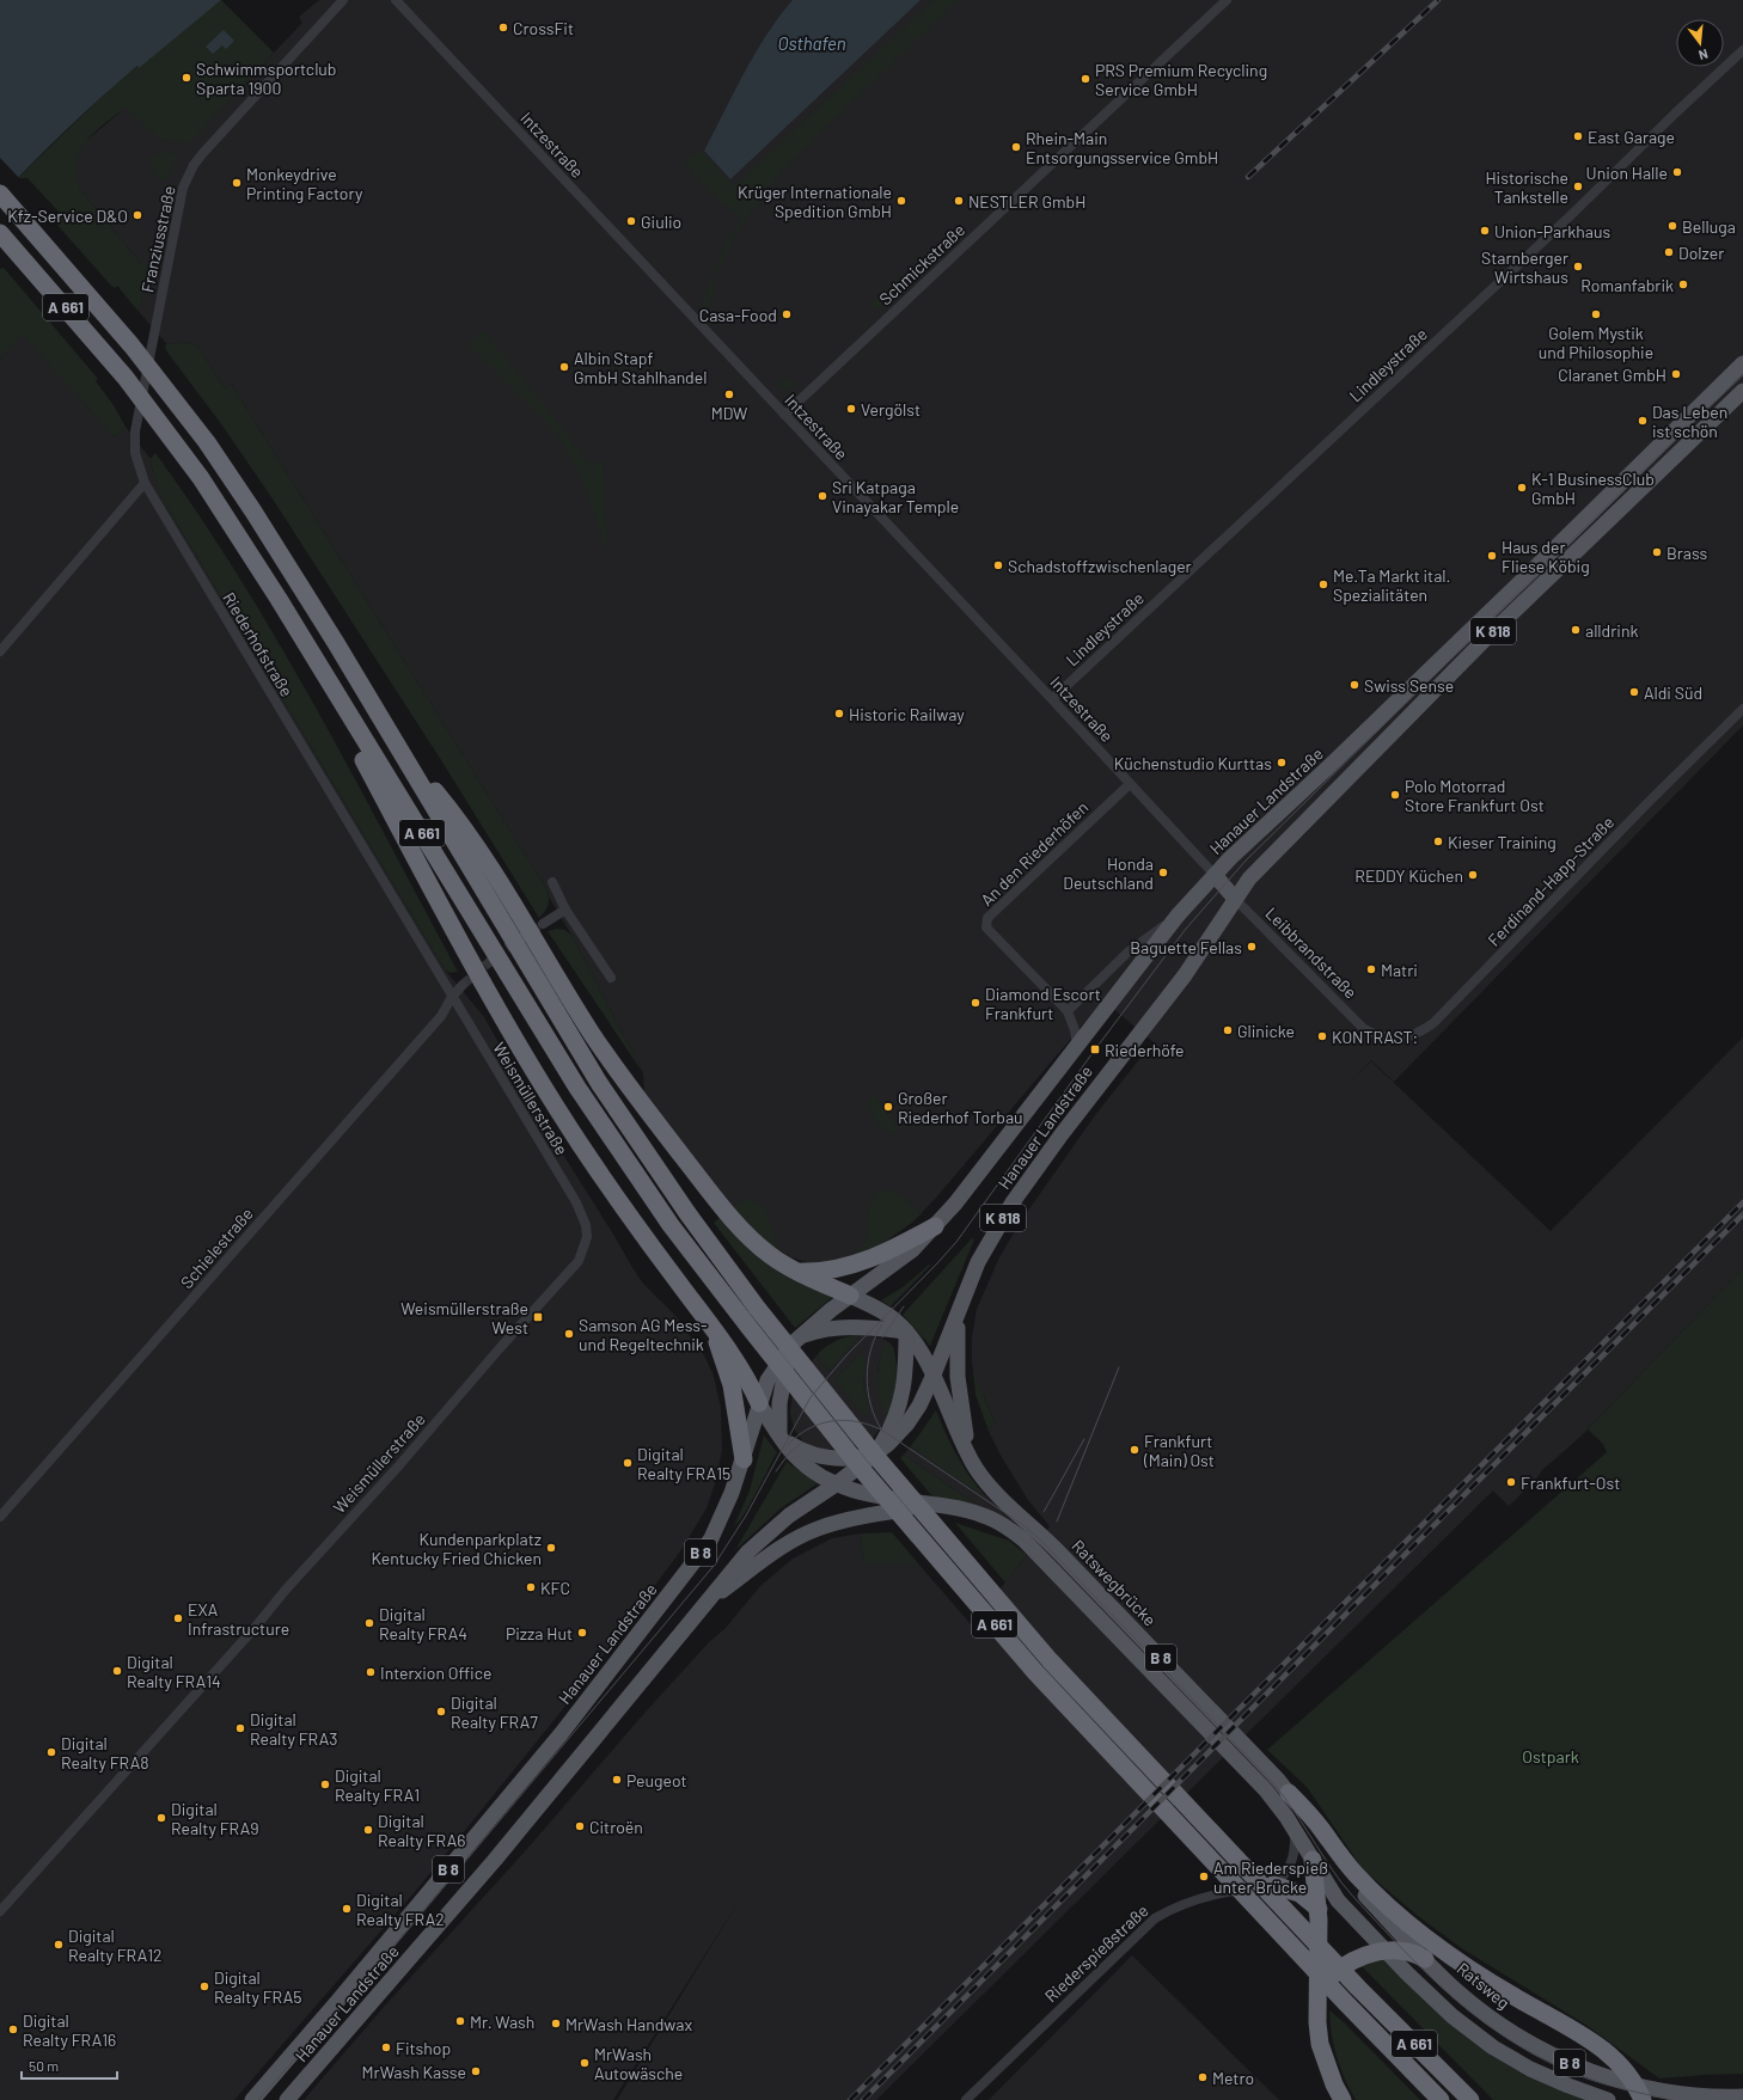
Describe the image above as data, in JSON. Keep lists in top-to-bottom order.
{
  "streets": {
    "highway": ["A 661"],
    "main road": [
      "K 818",
      "Hanauer Landstraße",
      "B 8",
      "Ratswegbrücke",
      "Ratsweg"
    ],
    "street": [
      "Intzestraße",
      "Franziusstraße",
      "Schmickstraße",
      "Lindleystraße",
      "Riederhofstraße",
      "An den Riederhöfen",
      "Ferdinand-Happ-Straße",
      "Leibbrandstraße",
      "Weismüllerstraße",
      "Schielestraße",
      "Riederspießstraße"
    ]
  },
  "crossings": [
    ["Intzestraße", "Schmickstraße"],
    ["Intzestraße", "Lindleystraße"],
    ["Intzestraße", "Hanauer Landstraße"],
    ["Intzestraße", "An den Riederhöfen"],
    ["Franziusstraße", "Riederhofstraße"],
    ["K 818", "Hanauer Landstraße"],
    ["K 818", "B 8"],
    ["Riederhofstraße", "Weismüllerstraße"],
    ["Riederhofstraße", "Schielestraße"],
    ["Hanauer Landstraße", "An den Riederhöfen"],
    ["Hanauer Landstraße", "Leibbrandstraße"],
    ["Hanauer Landstraße", "B 8"],
    ["Ferdinand-Happ-Straße", "Leibbrandstraße"],
    ["Weismüllerstraße", "Schielestraße"],
    ["B 8", "Ratswegbrücke"],
    ["B 8", "Ratsweg"],
    ["Ratswegbrücke", "Ratsweg"]
  ],
  "water": ["Osthafen"],
  "parks": ["Ostpark"],
  "places": {
    "other": [
      "CrossFit",
      "Schwimmsportclub Sparta 1900",
      "PRS Premium Recycling Service GmbH",
      "East Garage",
      "Rhein-Main Entsorgungsservice GmbH",
      "Union Halle",
      "Monkeydrive Printing Factory",
      "Historische Tankstelle",
      "Krüger Internationale Spedition GmbH",
      "NESTLER GmbH",
      "Kfz-Service D&O",
      "Giulio",
      "Belluga",
      "Union-Parkhaus",
      "Dolzer",
      "Starnberger Wirtshaus",
      "Romanfabrik",
      "Casa-Food",
      "Golem Mystik und Philosophie",
      "Albin Stapf GmbH Stahlhandel",
      "Claranet GmbH",
      "MDW",
      "Vergölst",
      "Das Leben ist schön",
      "K-1 BusinessClub GmbH",
      "Sri Katpaga Vinayakar Temple",
      "Brass",
      "Haus der Fliese Köbig",
      "Schadstoffzwischenlager",
      "Me.Ta Markt ital. Spezialitäten",
      "alldrink",
      "Swiss Sense",
      "Aldi Süd",
      "Historic Railway",
      "Küchenstudio Kurttas",
      "Polo Motorrad Store Frankfurt Ost",
      "Kieser Training",
      "Honda Deutschland",
      "REDDY Küchen",
      "Baguette Fellas",
      "Matri",
      "Diamond Escort Frankfurt",
      "Glinicke",
      "KONTRAST:",
      "Großer Riederhof Torbau",
      "Samson AG Mess- und Regeltechnik",
      "Frankfurt (Main) Ost",
      "Digital Realty FRA15",
      "Frankfurt-Ost",
      "Kundenparkplatz Kentucky Fried Chicken",
      "KFC",
      "EXA Infrastructure",
      "Digital Realty FRA4",
      "Pizza Hut",
      "Digital Realty FRA14",
      "Interxion Office",
      "Digital Realty FRA7",
      "Digital Realty FRA3",
      "Digital Realty FRA8",
      "Peugeot",
      "Digital Realty FRA1",
      "Digital Realty FRA9",
      "Citroën",
      "Digital Realty FRA6",
      "Am Riederspieß unter Brücke",
      "Digital Realty FRA2",
      "Digital Realty FRA12",
      "Digital Realty FRA5",
      "Mr. Wash",
      "MrWash Handwax",
      "Digital Realty FRA16",
      "Fitshop",
      "MrWash Autowäsche",
      "MrWash Kasse",
      "Metro"
    ],
    "transit": ["Riederhöfe", "Weismüllerstraße West"]
  },
  "scale_bar": "50 m",
  "north": "bottom"
}
